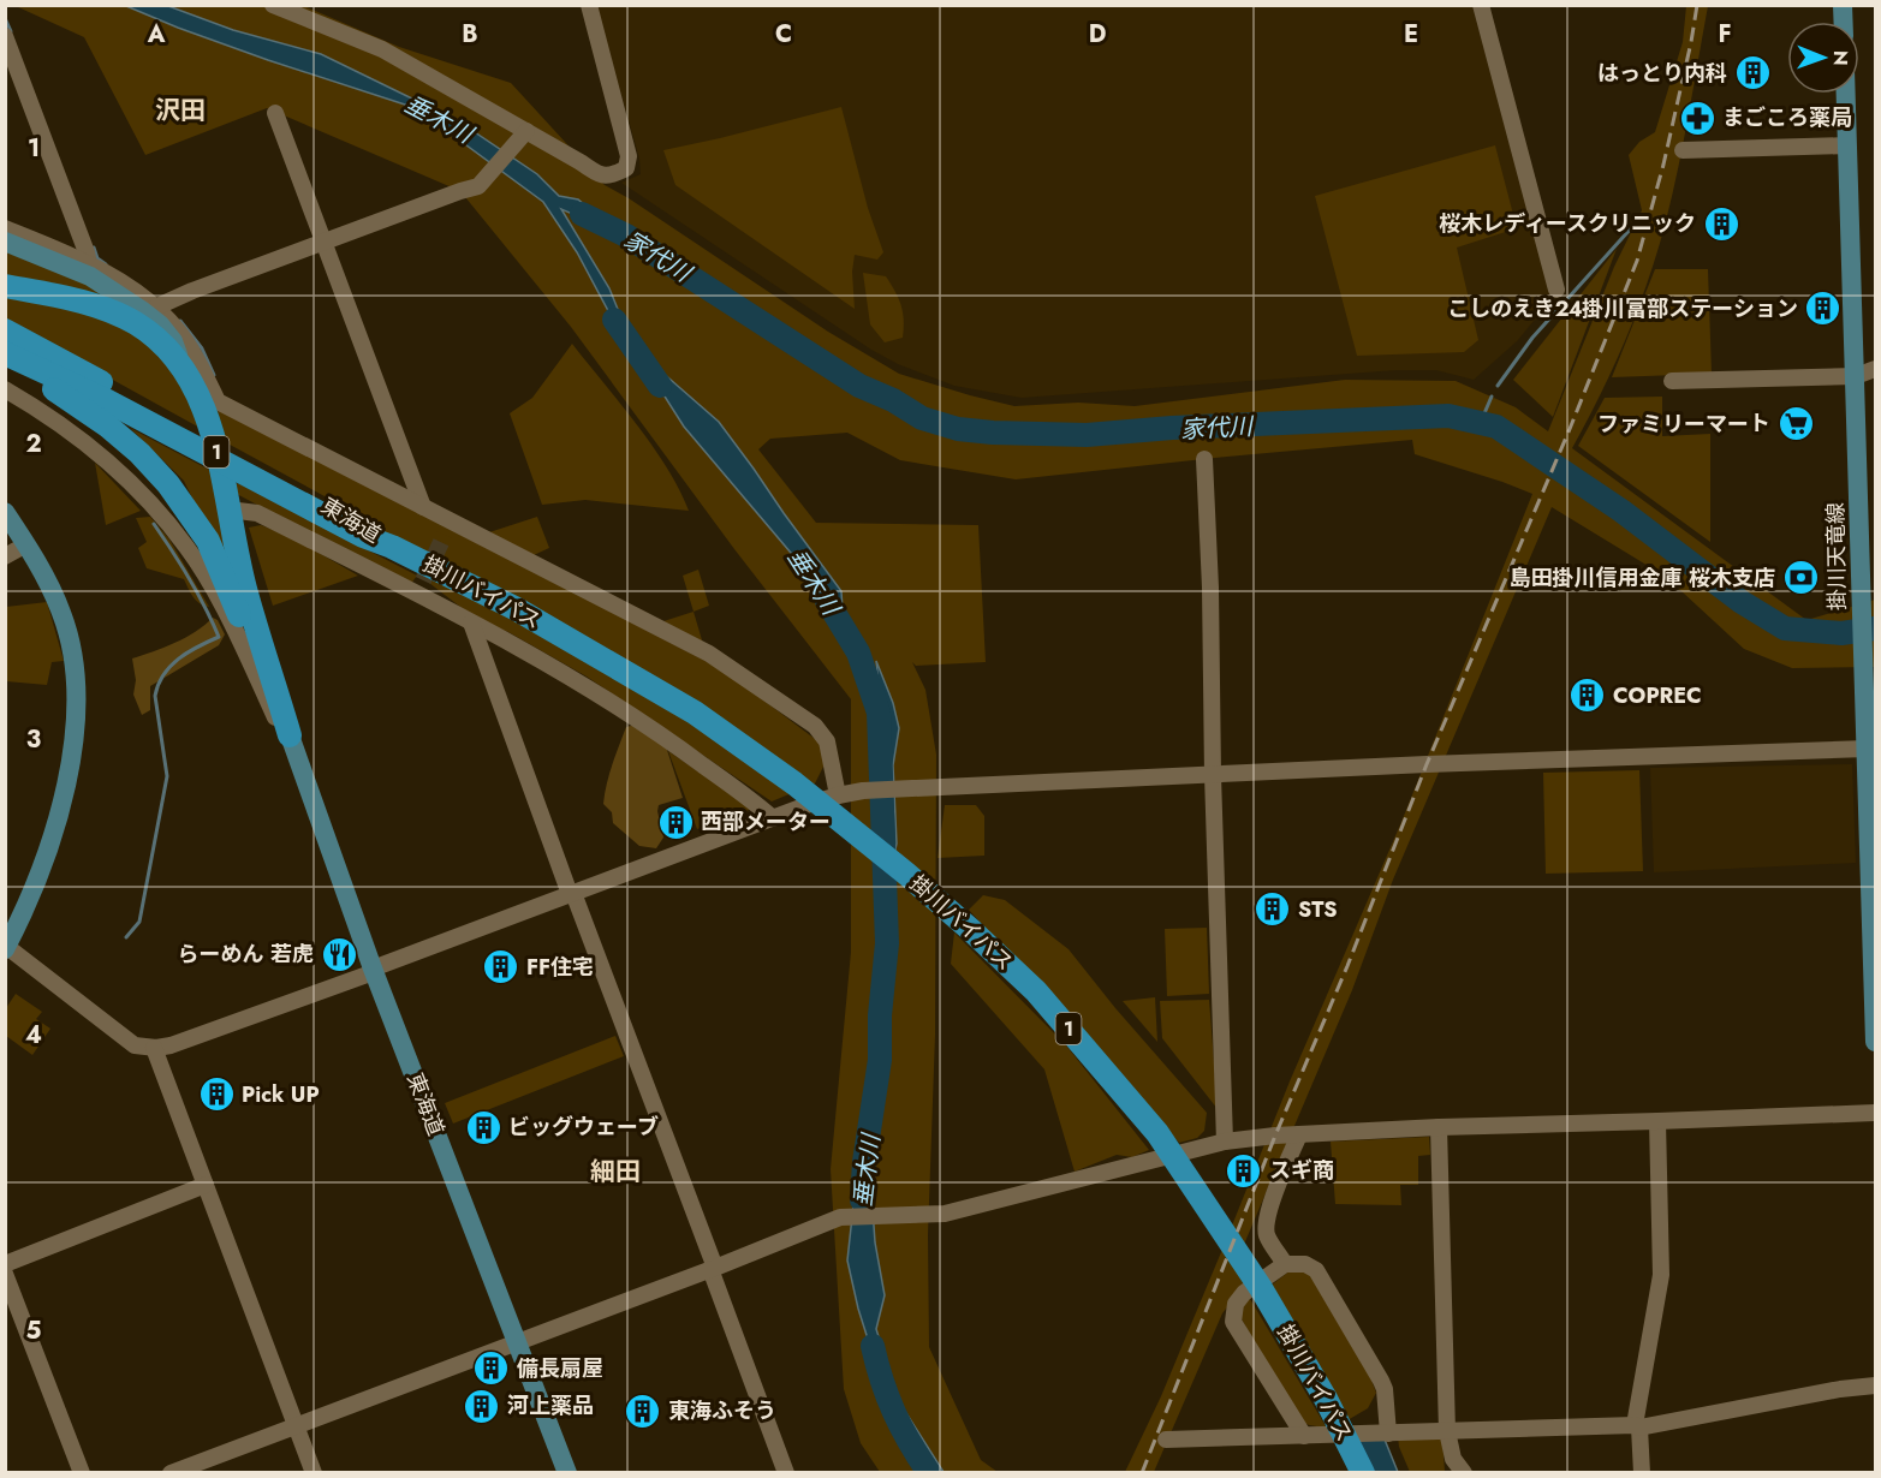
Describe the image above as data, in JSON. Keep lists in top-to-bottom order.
{
  "streets": {
    "highway": ["1", "東海道", "掛川バイパス"],
    "main road": ["掛川天竜線"]
  },
  "crossings": [
    ["1", "東海道"],
    ["東海道", "掛川バイパス"]
  ],
  "districts": ["沢田", "細田"],
  "water": ["垂木川", "家代川"],
  "places": {
    "building": [
      "はっとり内科",
      "桜木レディースクリニック",
      "こしのえき２４掛川富部ステーション",
      "COPREC",
      "西部メーター",
      "STS",
      "FF住宅",
      "Pick UP",
      "ビッグウェーブ",
      "スギ商",
      "備長扇屋",
      "河上薬品",
      "東海ふそう"
    ],
    "pharmacy": ["まごころ薬局"],
    "supermarket": ["ファミリーマート"],
    "bank": ["島田掛川信用金庫 桜木支店"],
    "restaurant": ["らーめん 若虎"]
  },
  "north": "right",
  "grid": {
    "columns": [
      "A",
      "B",
      "C",
      "D",
      "E",
      "F"
    ],
    "rows": [
      "1",
      "2",
      "3",
      "4",
      "5"
    ]
  }
}
